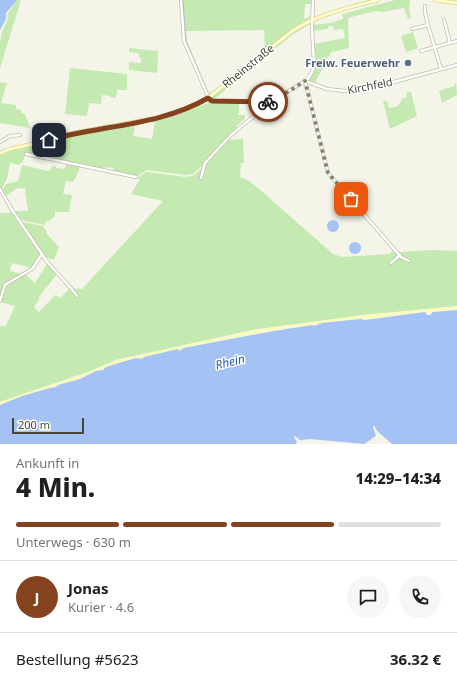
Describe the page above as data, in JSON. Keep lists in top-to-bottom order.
{
  "streets": {
    "main road": ["Rheinstraße"],
    "street": ["Kirchfeld"]
  },
  "water": ["Rhein"],
  "places": ["Freiw. Feuerwehr"],
  "scale_bar": "200 m",
  "page": {
    "scale": "200 m",
    "heading": ["4 Min.", "Ankunft in", "14:29–14:34"],
    "panel": [
      "Jonas",
      "Kurier · 4.6",
      "Bestellung #5623",
      "36.32 €"
    ],
    "bar": "Unterwegs · 630 m",
    "round": "J"
  }
}
